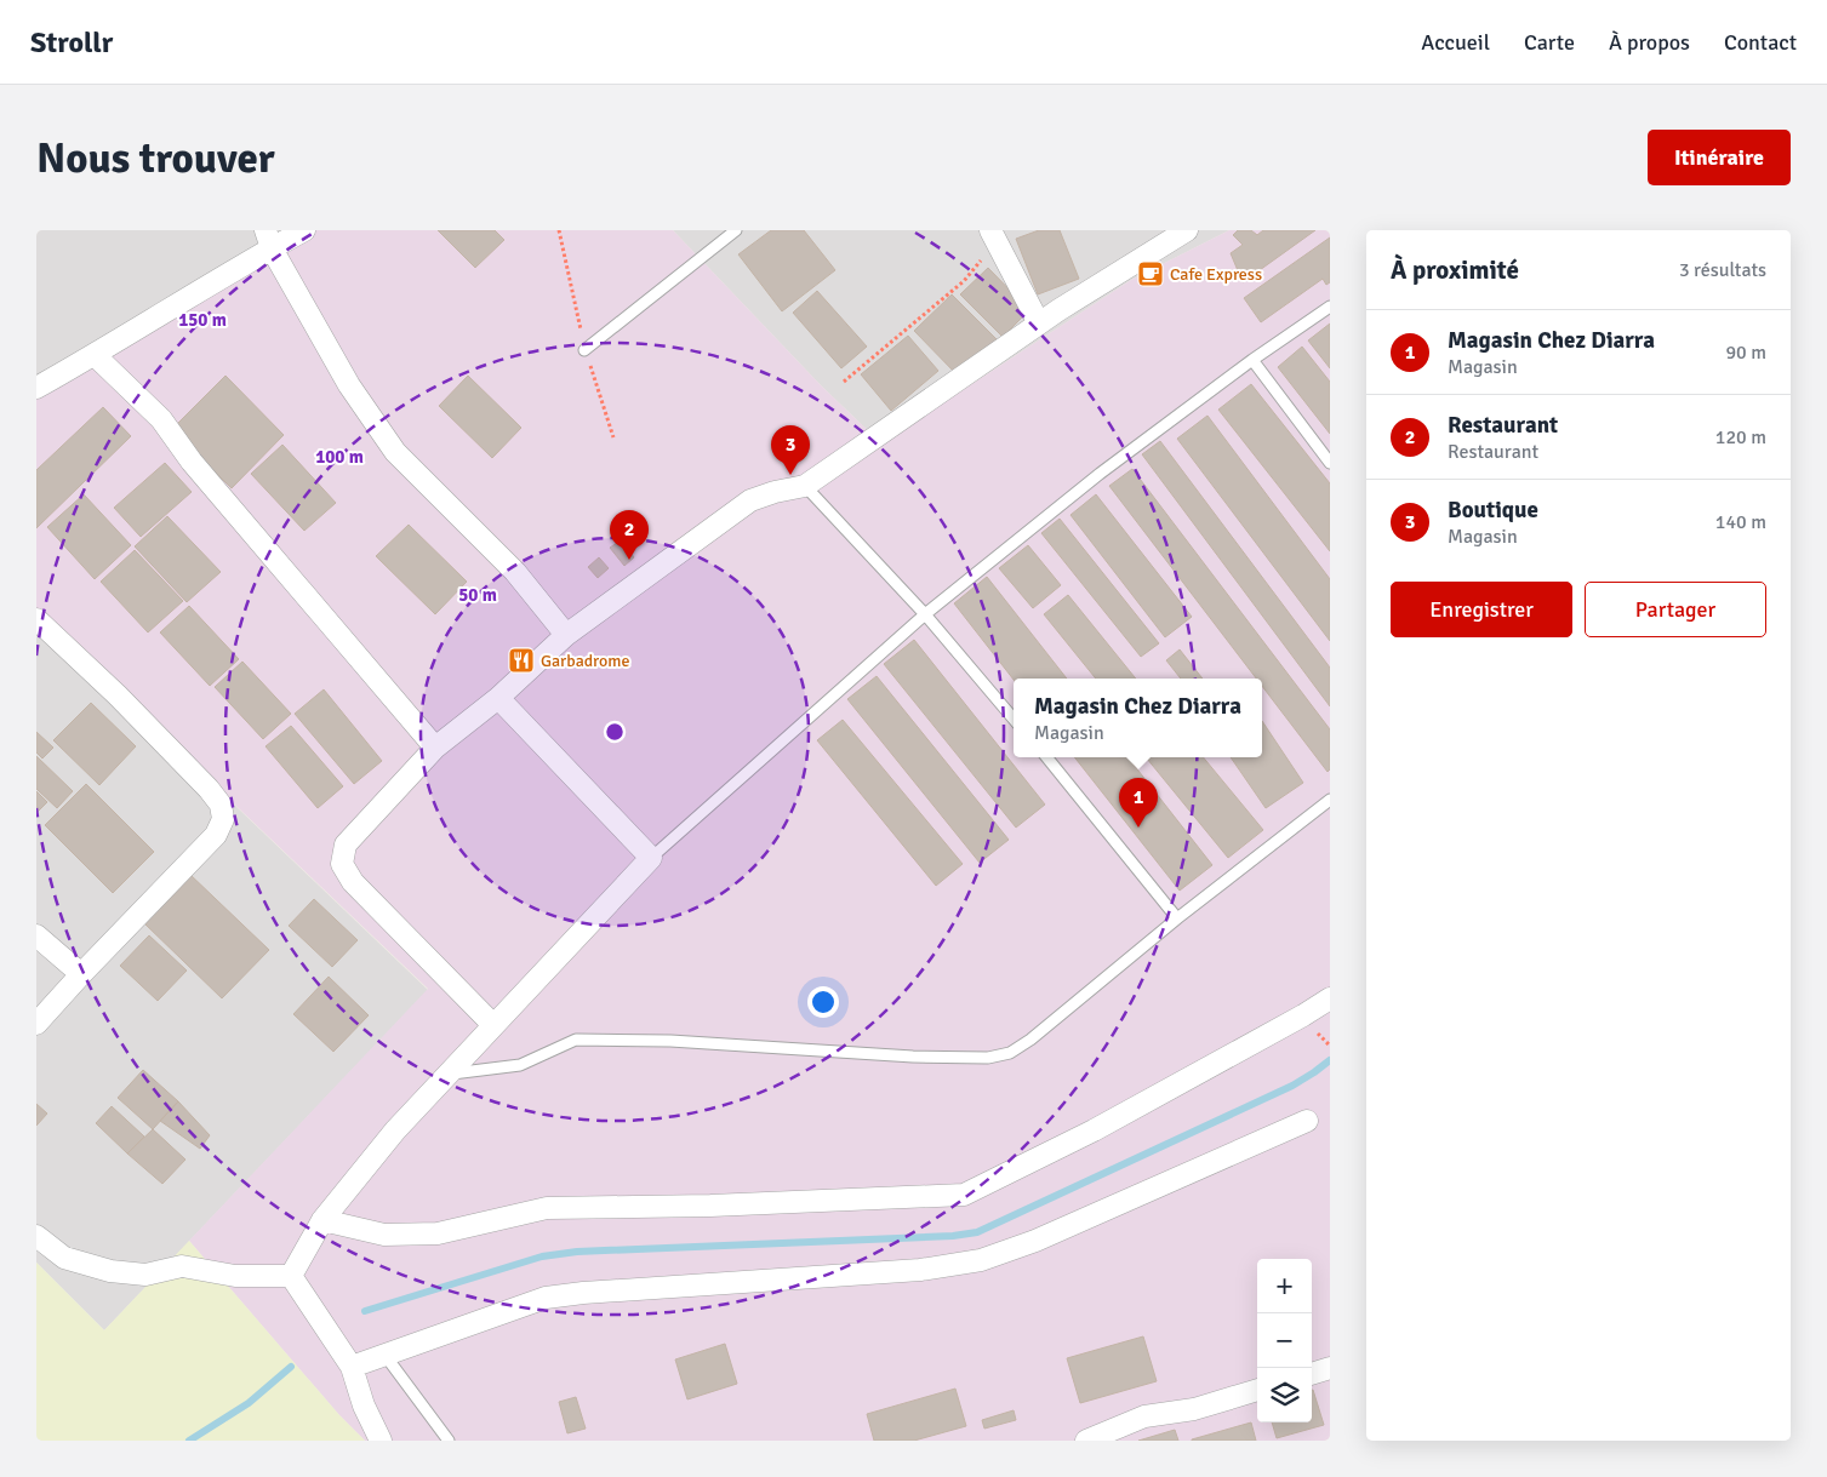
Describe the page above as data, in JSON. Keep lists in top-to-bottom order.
{
  "places": {
    "cafe": ["Cafe Express"],
    "restaurant": ["Garbadrome"]
  },
  "page": {
    "header": "Strollr",
    "nav": [
      "Accueil",
      "Carte",
      "À propos",
      "Contact"
    ],
    "buttons": [
      "Itinéraire",
      ["Enregistrer", "Partager"]
    ],
    "title": "Nous trouver",
    "heading": ["À proximité", "3 résultats"],
    "list": [
      {
        "mark": "1",
        "name": "Magasin Chez Diarra",
        "note": "Magasin",
        "value": "90 m"
      },
      {
        "mark": "2",
        "name": "Restaurant",
        "note": "Restaurant",
        "value": "120 m"
      },
      {
        "mark": "3",
        "name": "Boutique",
        "note": "Magasin",
        "value": "140 m"
      }
    ],
    "pins": ["3", "2", "1"],
    "popup": ["Magasin Chez Diarra", "Magasin"],
    "map_buttons": ["+", "−"]
  },
  "rings": ["150 m", "100 m", "50 m"]
}
